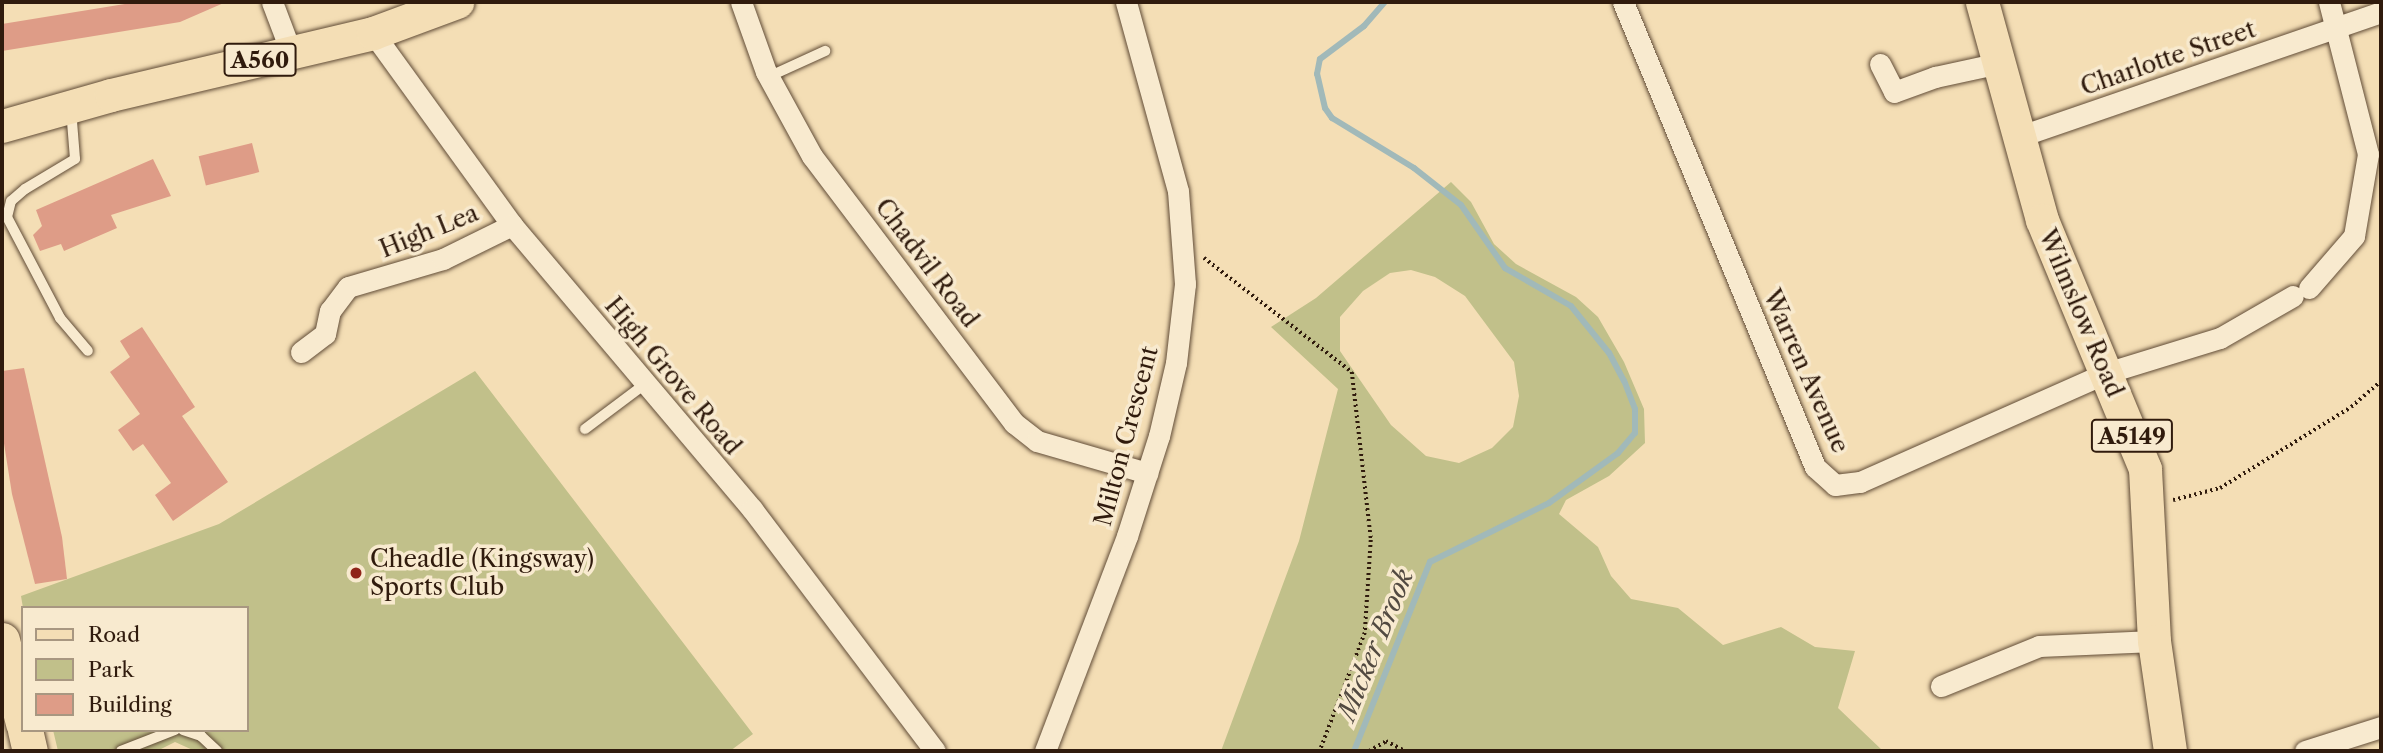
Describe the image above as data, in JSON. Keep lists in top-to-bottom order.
{
  "streets": {
    "main road": ["A560", "Wilmslow Road", "A5149"],
    "street": [
      "Charlotte Street",
      "High Lea",
      "Chadvil Road",
      "Warren Avenue",
      "High Grove Road",
      "Milton Crescent"
    ]
  },
  "crossings": [
    ["Charlotte Street", "Wilmslow Road"],
    ["Charlotte Street", "Warren Avenue"],
    ["A560", "High Grove Road"],
    ["High Lea", "High Grove Road"],
    ["Chadvil Road", "Milton Crescent"],
    ["Wilmslow Road", "Warren Avenue"]
  ],
  "water": ["Micker Brook"],
  "places": ["Cheadle (Kingsway) Sports Club"],
  "legend": ["Road", "Park", "Building"]
}
